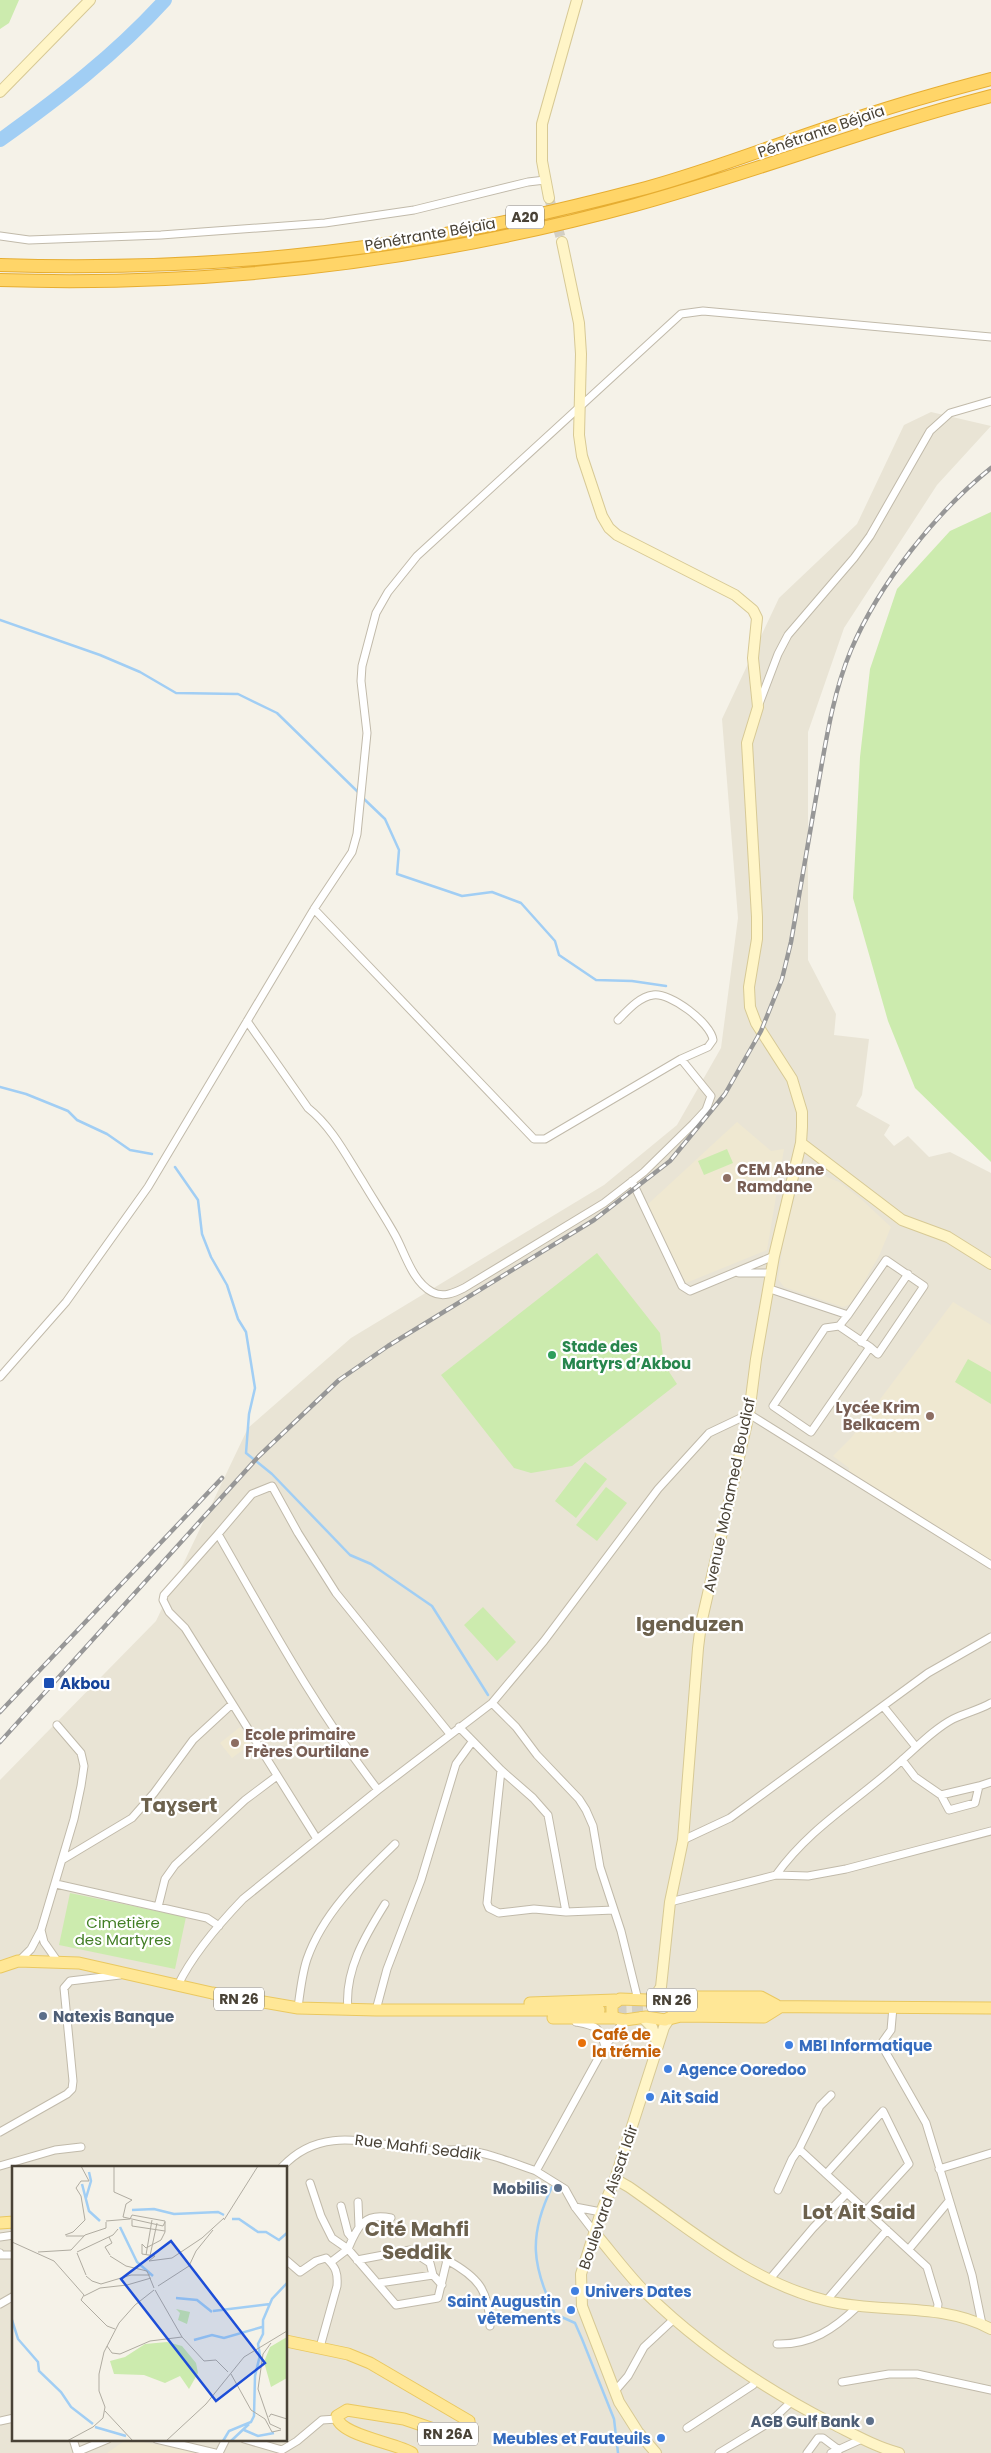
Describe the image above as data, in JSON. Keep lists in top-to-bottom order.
{
  "streets": {
    "highway": ["Pénétrante Béjaïa", "A20"],
    "main road": ["RN 26", "RN 26A"],
    "street": ["Avenue Mohamed Boudiaf", "Rue Mahfi Seddik", "Boulevard Aissat Idir"]
  },
  "crossings": [
    ["Avenue Mohamed Boudiaf", "RN 26"],
    ["RN 26", "Boulevard Aissat Idir"],
    ["Rue Mahfi Seddik", "Boulevard Aissat Idir"]
  ],
  "districts": [
    "Igenduzen",
    "Taɣsert",
    "Lot Ait Said",
    "Cité Mahfi Seddik"
  ],
  "parks": ["Cimetière des Martyres"],
  "places": {
    "other": [
      "CEM Abane Ramdane",
      "Stade des Martyrs d’Akbou",
      "Lycée Krim Belkacem",
      "Ecole primaire Frères Ourtilane",
      "Natexis Banque",
      "Café de la trémie",
      "MBI Informatique",
      "Agence Ooredoo",
      "Ait Said",
      "Mobilis",
      "Univers Dates",
      "Saint Augustin vêtements",
      "AGB Gulf Bank",
      "Meubles et Fauteuils"
    ],
    "transit": ["Akbou"]
  }
}
